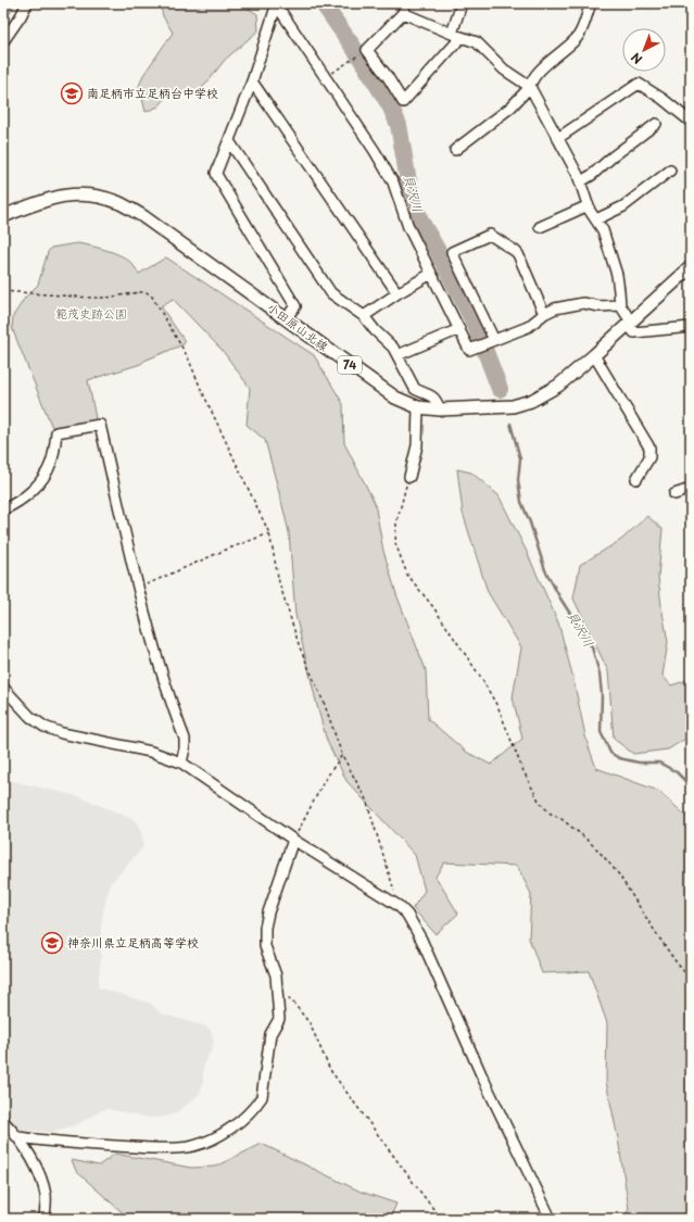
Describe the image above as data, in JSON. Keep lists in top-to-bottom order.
{
  "streets": {
    "main road": ["小田原山北線", "74"]
  },
  "water": ["貝沢川"],
  "parks": ["範茂史跡公園"],
  "places": {
    "school or university": ["南足柄市立足柄台中学校", "神奈川県立足柄高等学校"]
  },
  "north": "bottom left"
}
